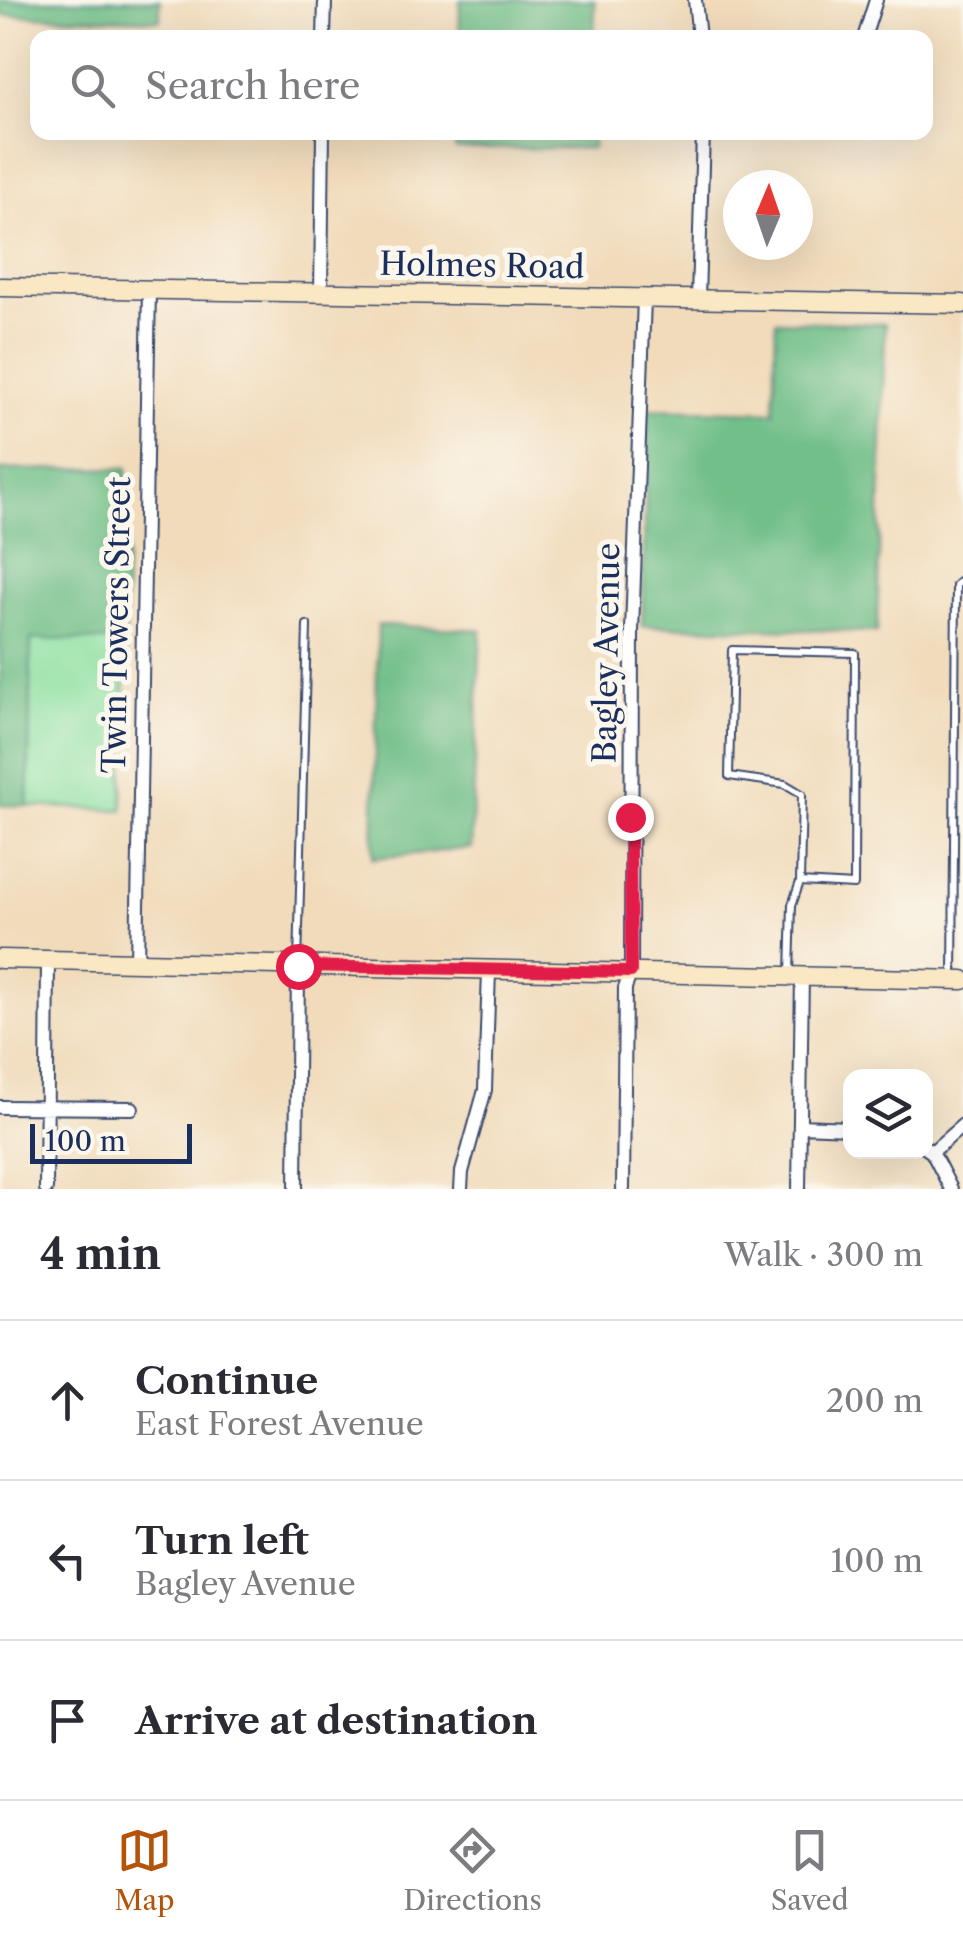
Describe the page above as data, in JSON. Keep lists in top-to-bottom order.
{
  "streets": {
    "main road": ["Holmes Road"],
    "street": ["Twin Towers Street", "Bagley Avenue"]
  },
  "crossings": [
    ["Holmes Road", "Twin Towers Street"],
    ["Holmes Road", "Bagley Avenue"]
  ],
  "scale_bar": "100 m",
  "north": "top",
  "page": {
    "search": "Search here",
    "scale": "100 m",
    "heading": ["4 min", "Walk · 300 m"],
    "list": [
      ["Continue", "East Forest Avenue", "200 m"],
      ["Turn left", "Bagley Avenue", "100 m"],
      "Arrive at destination"
    ],
    "nav": ["Map", "Directions", "Saved"]
  }
}
